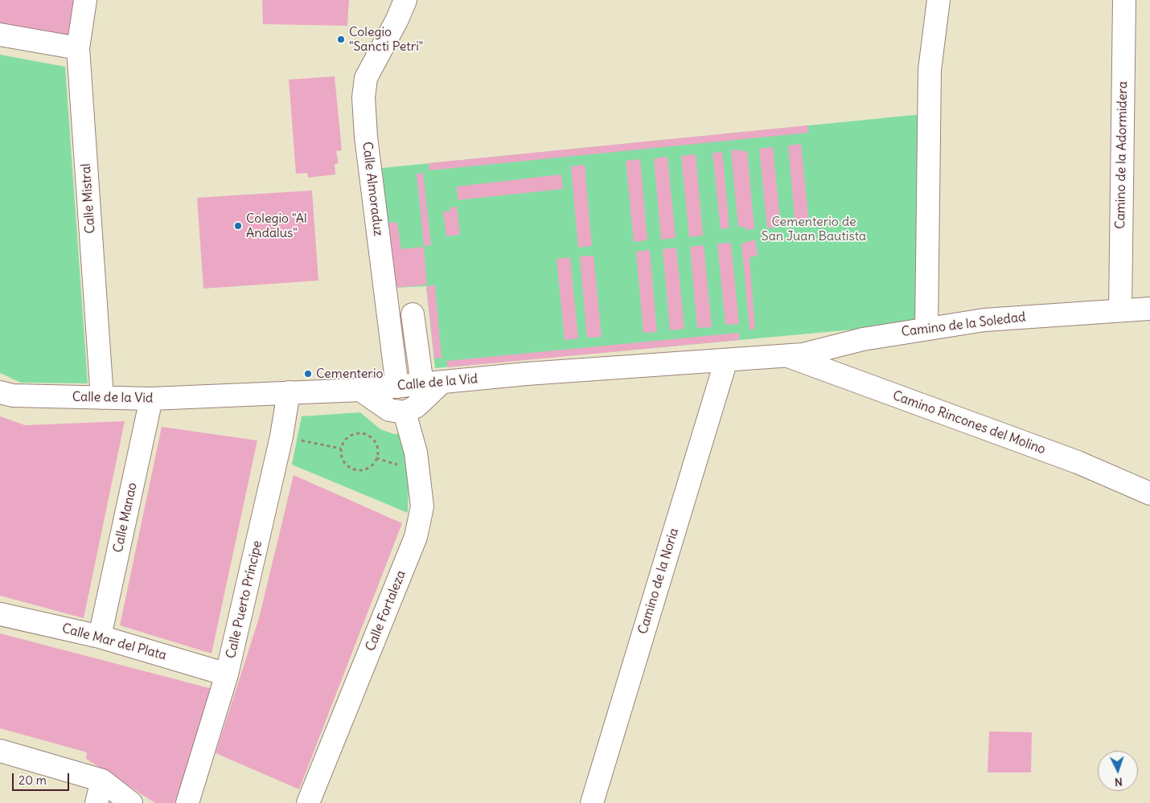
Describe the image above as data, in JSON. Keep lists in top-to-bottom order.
{
  "streets": {
    "street": [
      "Camino de la Adormidera",
      "Calle Almoraduz",
      "Calle Mistral",
      "Camino de la Soledad",
      "Calle de la Vid",
      "Camino Rincones del Molino",
      "Calle Manao",
      "Camino de la Noria",
      "Calle Puerto Príncipe",
      "Calle Fortaleza",
      "Calle Mar del Plata"
    ]
  },
  "crossings": [
    ["Camino de la Adormidera", "Camino de la Soledad"],
    ["Calle Almoraduz", "Calle de la Vid"],
    ["Calle Mistral", "Calle de la Vid"],
    ["Camino de la Soledad", "Calle de la Vid"],
    ["Camino de la Soledad", "Camino Rincones del Molino"],
    ["Calle de la Vid", "Camino Rincones del Molino"],
    ["Calle de la Vid", "Calle Manao"],
    ["Calle de la Vid", "Camino de la Noria"],
    ["Calle de la Vid", "Calle Puerto Príncipe"],
    ["Calle Manao", "Calle Mar del Plata"],
    ["Calle Puerto Príncipe", "Calle Mar del Plata"]
  ],
  "parks": ["Cementerio de San Juan Bautista"],
  "places": ["Colegio \"Sancti Petri\"", "Colegio \"Al Andalus\"", "Cementerio"],
  "scale_bar": "20 m",
  "north": "bottom"
}
